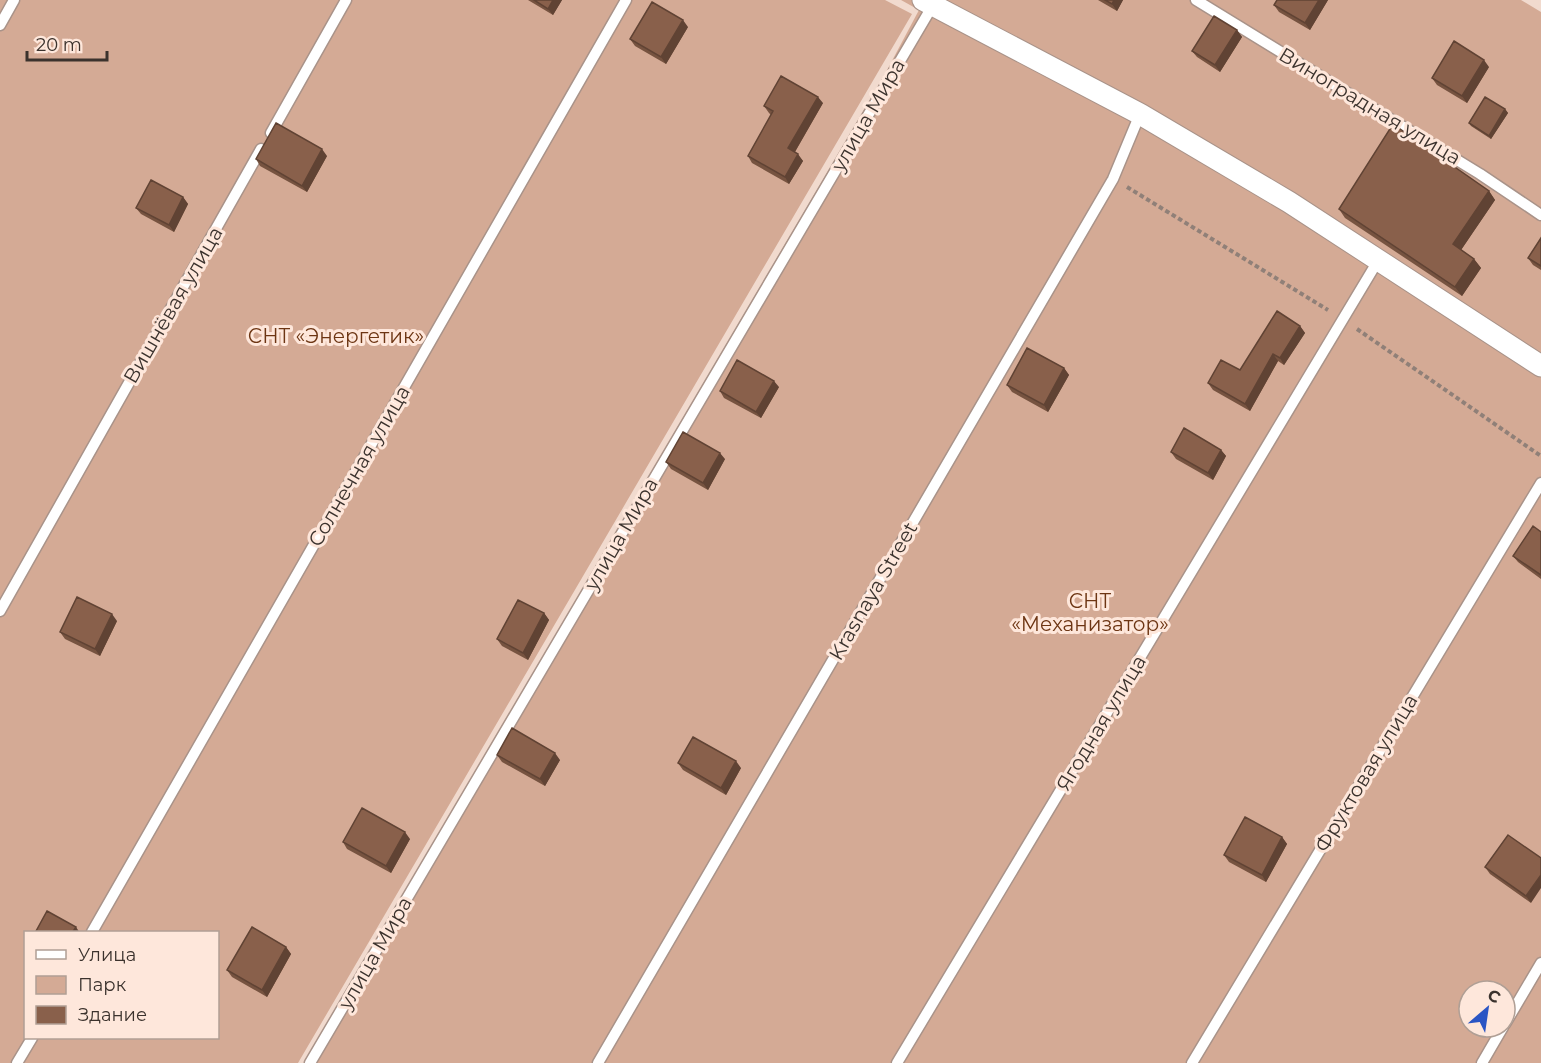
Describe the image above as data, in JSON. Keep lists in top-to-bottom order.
{
  "streets": {
    "lane": [
      "Виноградная улица",
      "улица Мира",
      "Вишнёвая улица",
      "Солнечная улица",
      "Krasnaya Street",
      "Ягодная улица",
      "Фруктовая улица"
    ]
  },
  "parks": ["СНТ «Энергетик»", "СНТ «Механизатор»"],
  "legend": ["Улица", "Парк", "Здание"],
  "scale_bar": "20 m",
  "north": "top right"
}
